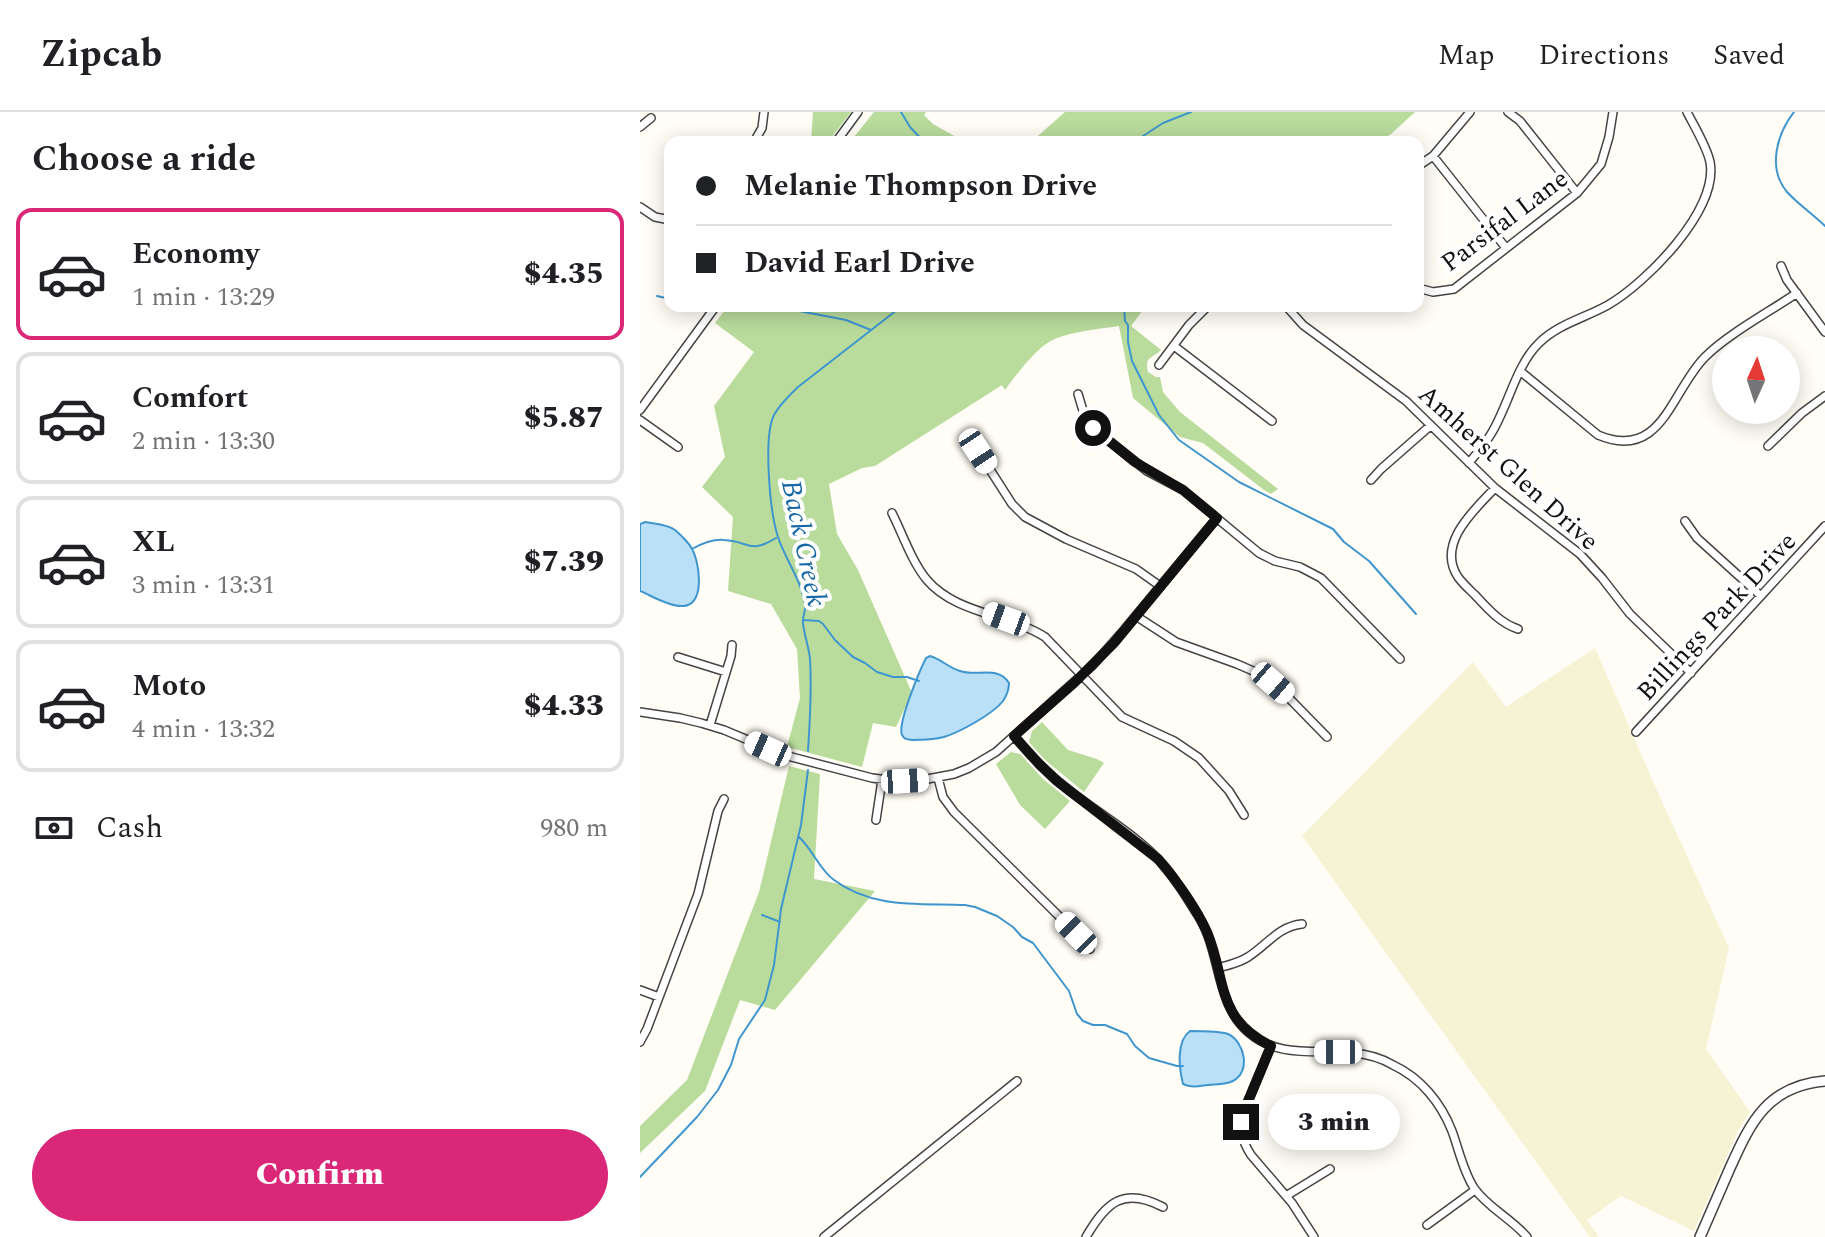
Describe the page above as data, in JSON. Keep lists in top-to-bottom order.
{
  "streets": {
    "street": ["Parsifal Lane", "Amherst Glen Drive", "Billings Park Drive"]
  },
  "crossings": [
    ["Amherst Glen Drive", "Billings Park Drive"]
  ],
  "water": ["Back Creek"],
  "north": "top",
  "page": {
    "header": "Zipcab",
    "nav": ["Map", "Directions", "Saved"],
    "heading": "Choose a ride",
    "banner": ["Melanie Thompson Drive", "David Earl Drive"],
    "list": [
      {
        "name": "Economy",
        "note": "1 min · 13:29",
        "value": "$4.35"
      },
      {
        "name": "Comfort",
        "note": "2 min · 13:30",
        "value": "$5.87"
      },
      {
        "name": "XL",
        "note": "3 min · 13:31",
        "value": "$7.39"
      },
      {
        "name": "Moto",
        "note": "4 min · 13:32",
        "value": "$4.33"
      }
    ],
    "pay": ["Cash", "980 m"],
    "bubble": "3 min",
    "buttons": "Confirm"
  }
}
